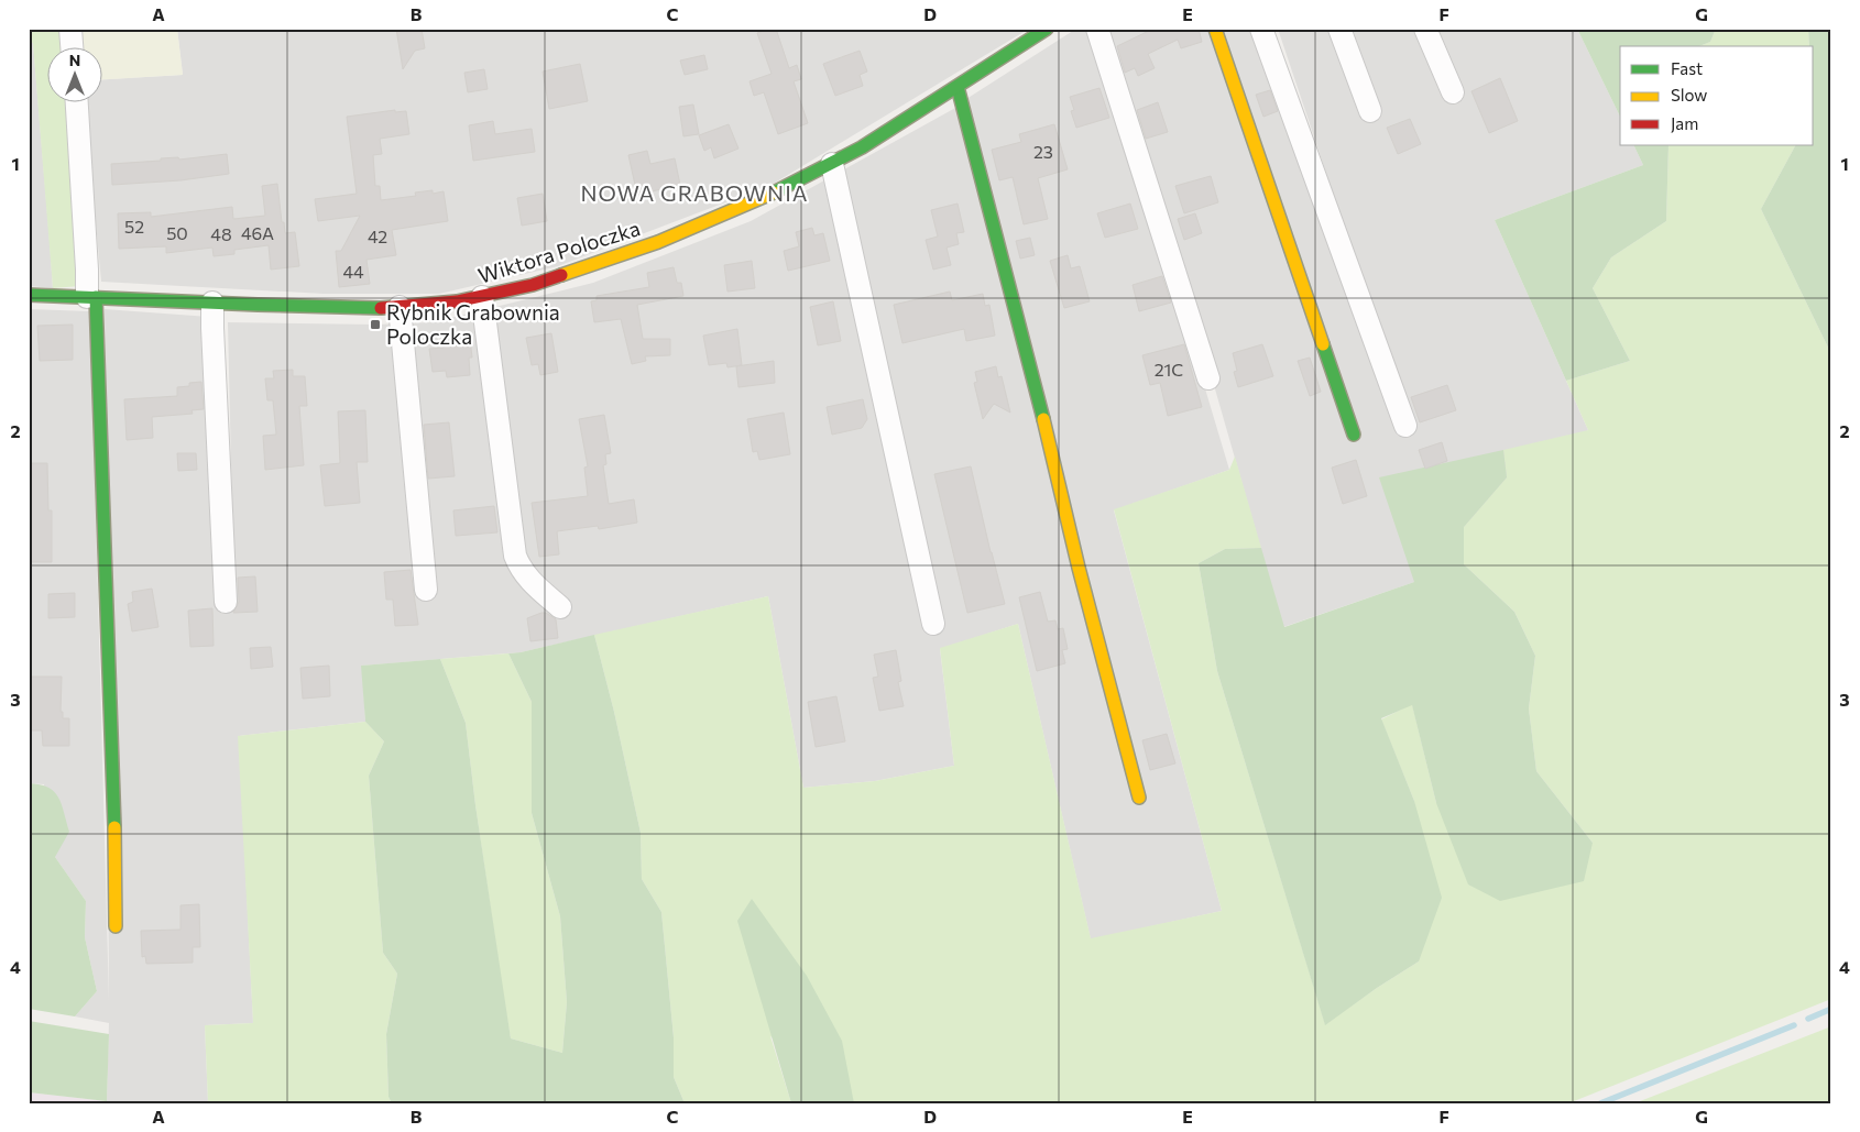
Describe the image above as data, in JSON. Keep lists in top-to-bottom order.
{
  "streets": {
    "street": ["Wiktora Poloczka"]
  },
  "districts": ["NOWA GRABOWNIA"],
  "places": {
    "transit": ["Rybnik Grabownia Poloczka"]
  },
  "house_numbers": [
    "23",
    "52",
    "50",
    "46A",
    "48",
    "42",
    "44",
    "21C"
  ],
  "legend": ["Fast", "Slow", "Jam"],
  "north": "top",
  "grid": {
    "columns": [
      "A",
      "B",
      "C",
      "D",
      "E",
      "F",
      "G"
    ],
    "rows": [
      "1",
      "2",
      "3",
      "4"
    ]
  }
}
